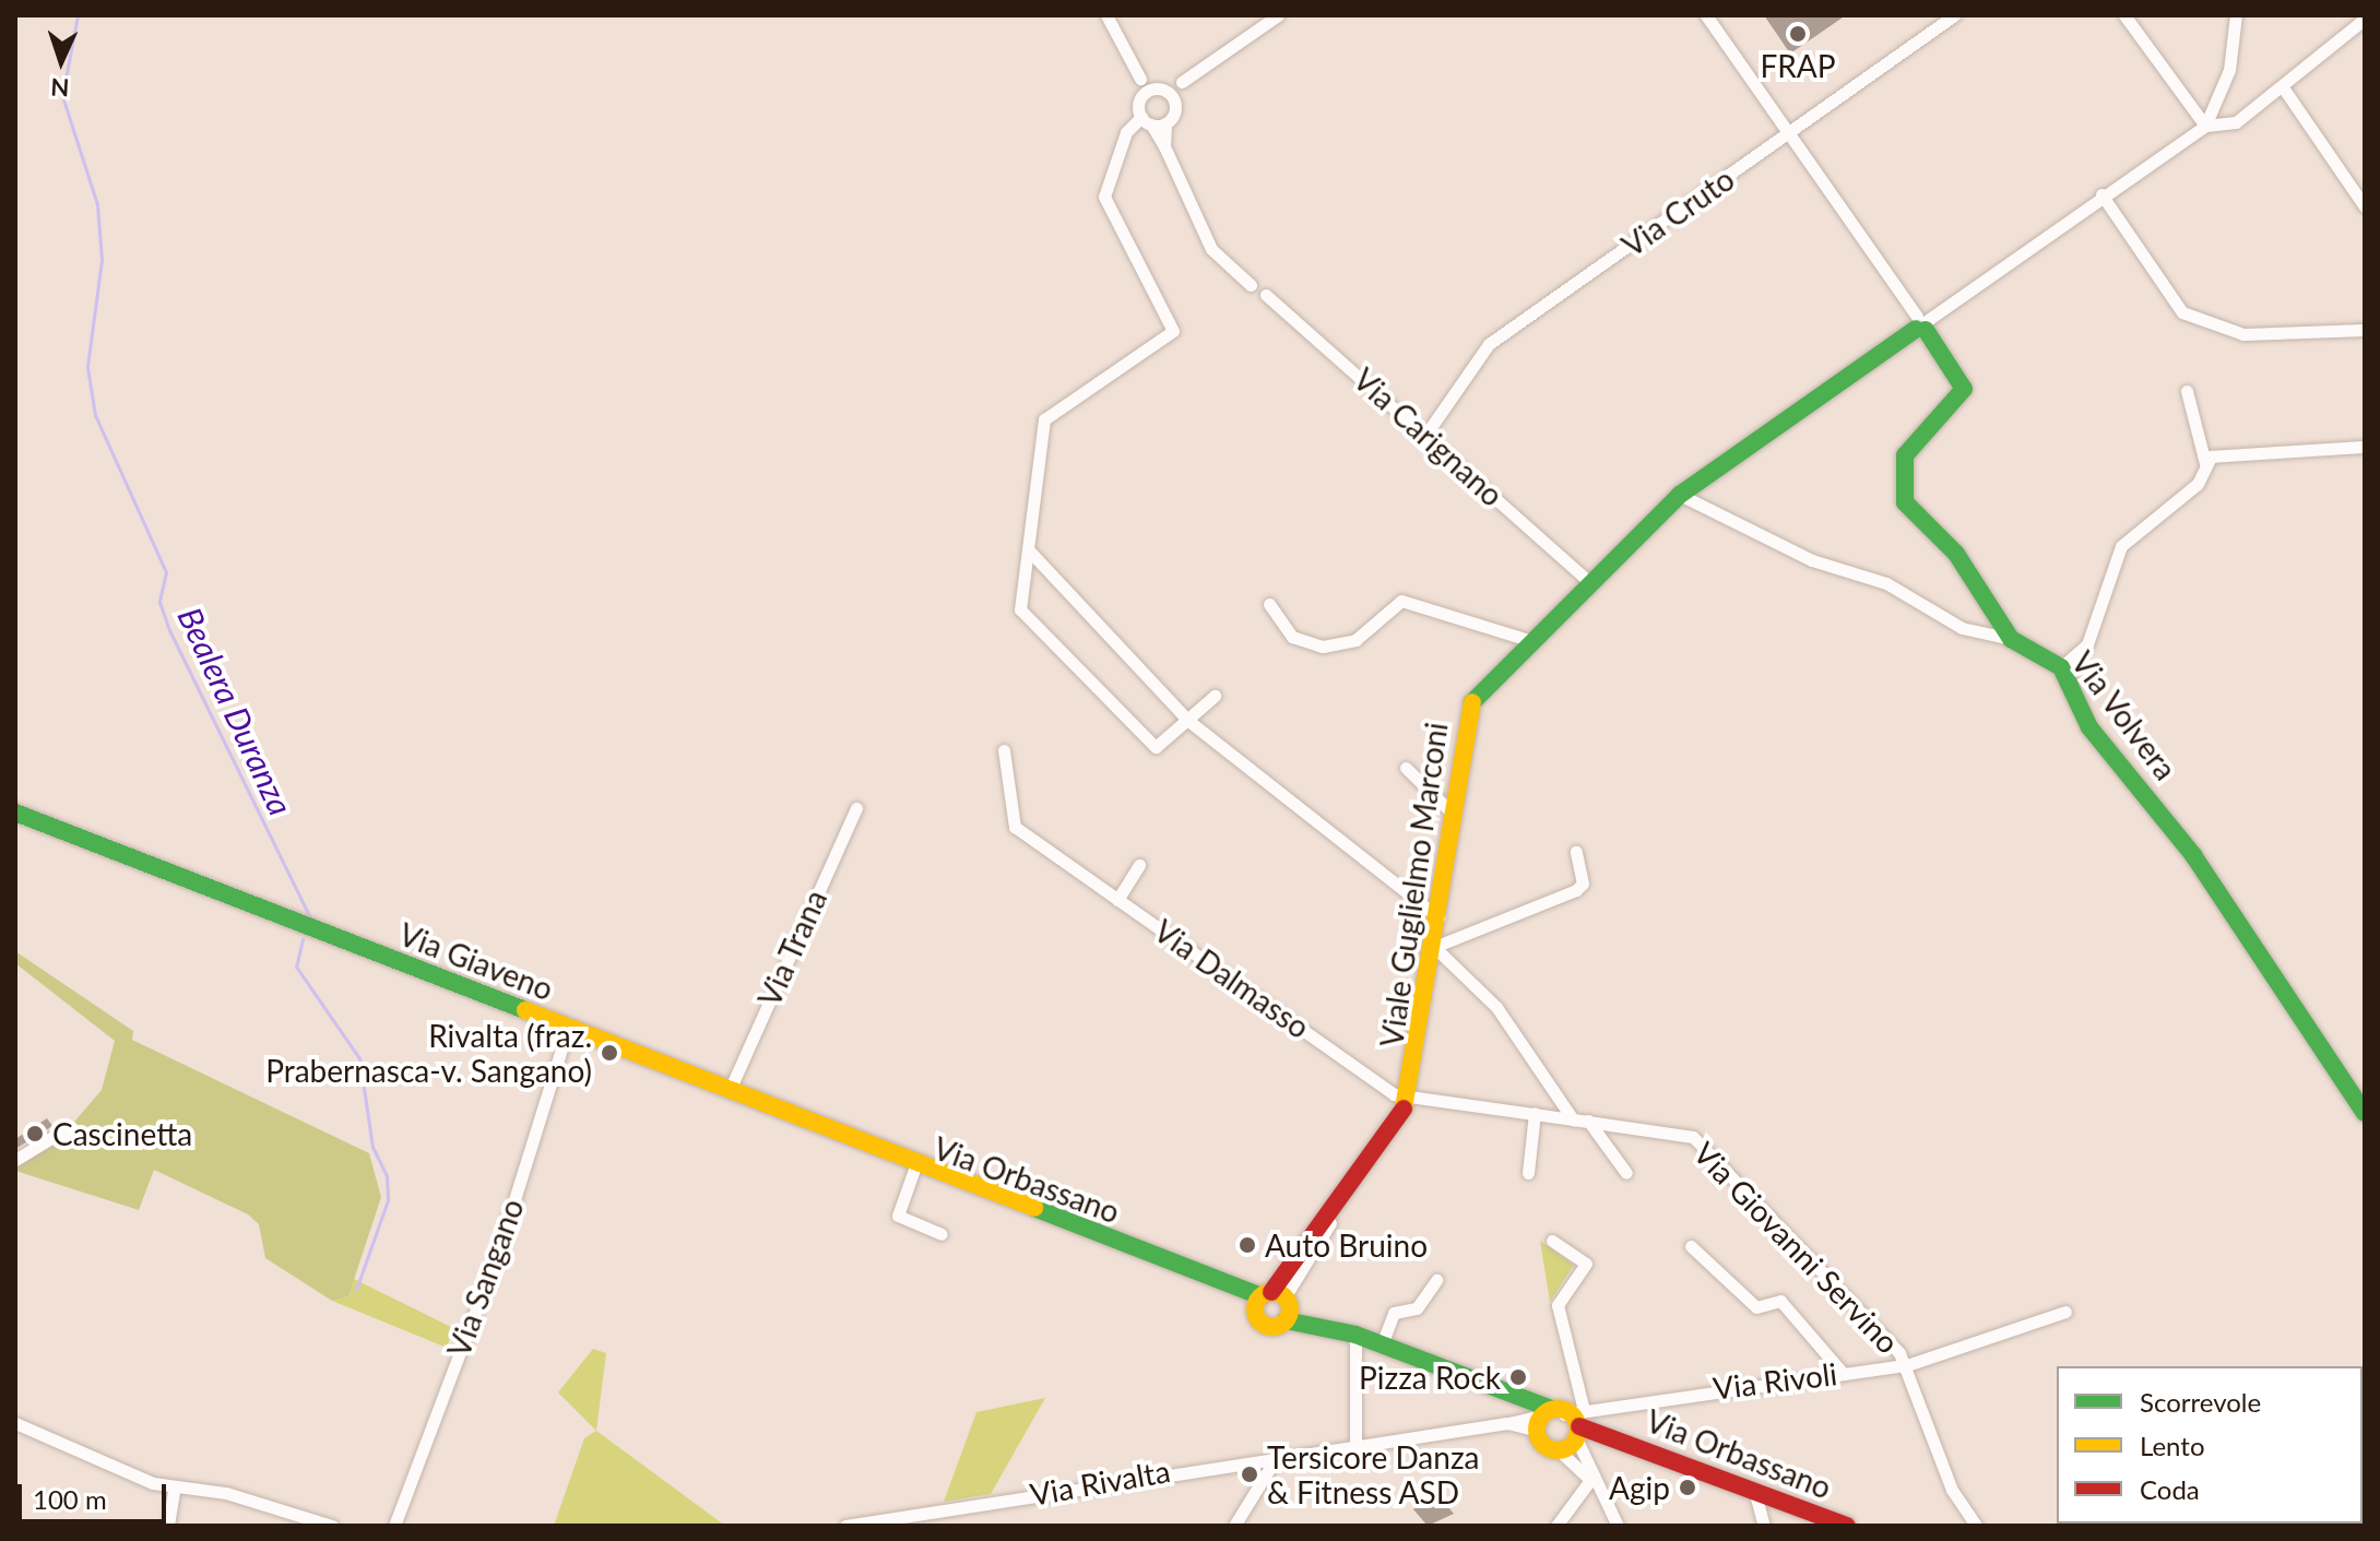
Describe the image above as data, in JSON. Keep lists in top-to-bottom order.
{
  "streets": {
    "street": [
      "Via Cruto",
      "Via Carignano",
      "Via Volvera",
      "Viale Guglielmo Marconi",
      "Via Trana",
      "Via Giaveno",
      "Via Dalmasso",
      "Via Orbassano",
      "Via Giovanni Servino",
      "Via Sangano",
      "Via Rivoli",
      "Via Rivalta"
    ]
  },
  "crossings": [
    ["Via Cruto", "Via Carignano"],
    ["Via Cruto", "Via Volvera"],
    ["Via Carignano", "Viale Guglielmo Marconi"],
    ["Via Volvera", "Viale Guglielmo Marconi"],
    ["Viale Guglielmo Marconi", "Via Dalmasso"],
    ["Viale Guglielmo Marconi", "Via Orbassano"],
    ["Via Trana", "Via Giaveno"],
    ["Via Giaveno", "Via Orbassano"],
    ["Via Giaveno", "Via Sangano"],
    ["Via Dalmasso", "Via Giovanni Servino"],
    ["Via Orbassano", "Via Rivoli"],
    ["Via Orbassano", "Via Rivalta"],
    ["Via Giovanni Servino", "Via Rivoli"],
    ["Via Rivoli", "Via Rivalta"]
  ],
  "water": ["Bealera Duranza"],
  "places": [
    "FRAP",
    "Rivalta (fraz. Prabernasca-v. Sangano)",
    "Cascinetta",
    "Auto Bruino",
    "Pizza Rock",
    "Tersicore Danza & Fitness ASD",
    "Agip"
  ],
  "legend": ["Scorrevole", "Lento", "Coda"],
  "scale_bar": "100 m",
  "north": "bottom"
}
